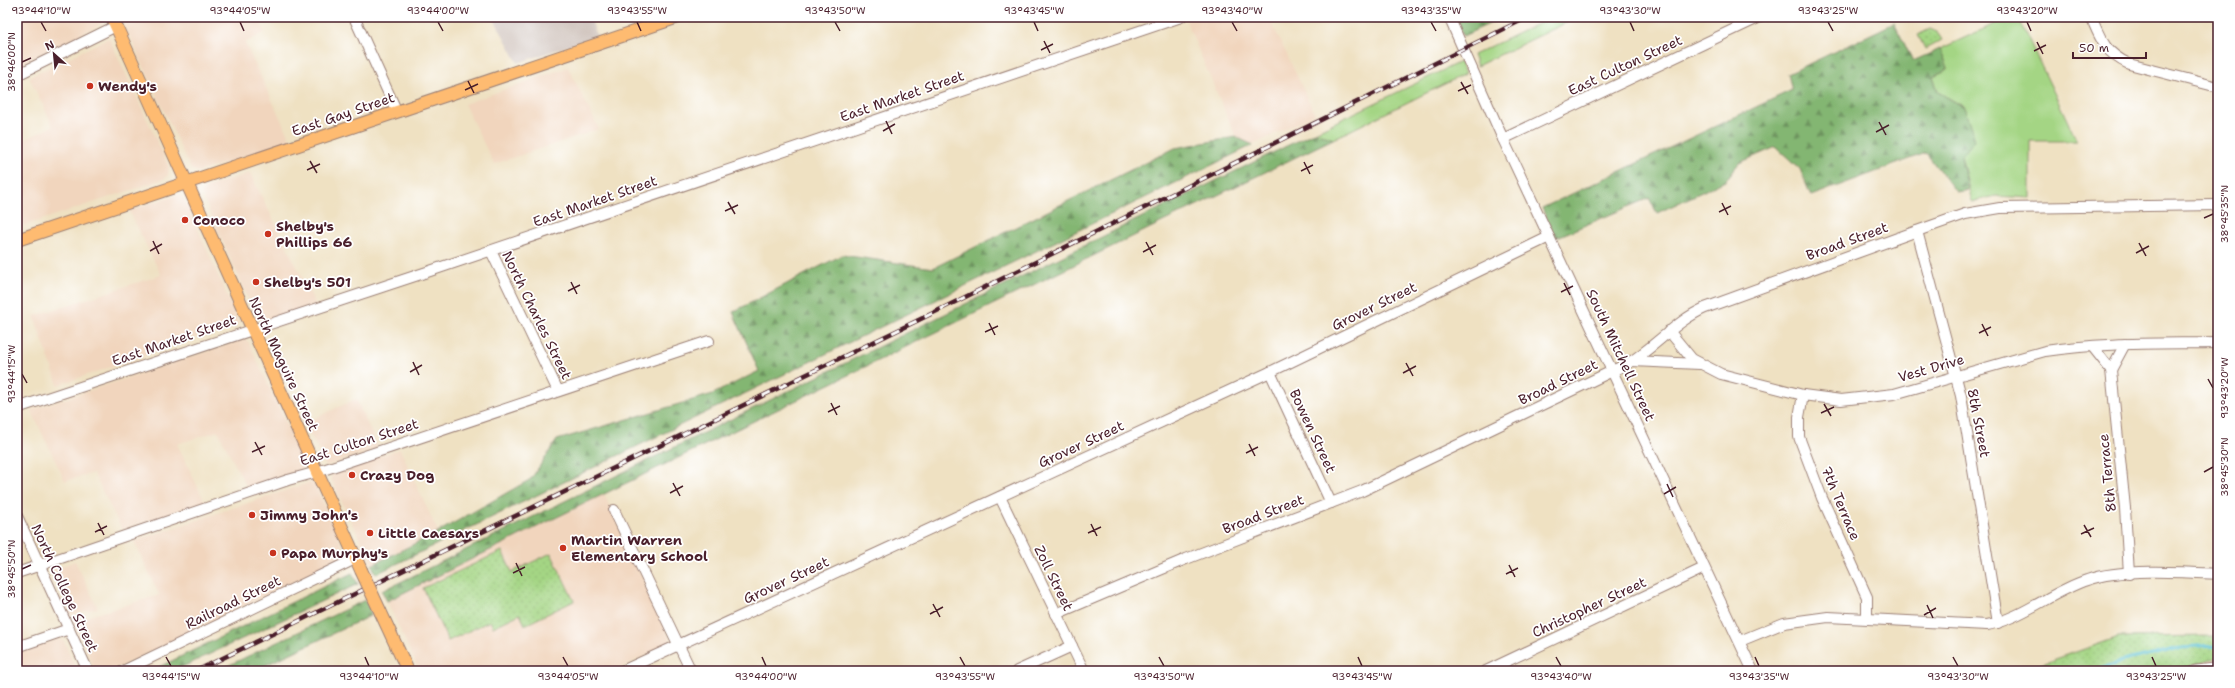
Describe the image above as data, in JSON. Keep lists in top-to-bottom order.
{
  "streets": {
    "main road": ["East Gay Street", "North Maguire Street"],
    "street": [
      "East Culton Street",
      "East Market Street",
      "Broad Street",
      "Grover Street",
      "North Charles Street",
      "South Mitchell Street",
      "Vest Drive",
      "8th Street",
      "Bowen Street",
      "8th Terrace",
      "7th Terrace",
      "Zoll Street",
      "North College Street",
      "Railroad Street",
      "Christopher Street"
    ]
  },
  "crossings": [
    ["East Culton Street", "North Charles Street"],
    ["East Culton Street", "South Mitchell Street"],
    ["East Culton Street", "North Maguire Street"],
    ["East Culton Street", "North College Street"],
    ["East Market Street", "North Charles Street"],
    ["East Market Street", "North Maguire Street"],
    ["East Gay Street", "North Maguire Street"],
    ["Broad Street", "South Mitchell Street"],
    ["Broad Street", "Vest Drive"],
    ["Broad Street", "8th Street"],
    ["Broad Street", "Bowen Street"],
    ["Broad Street", "Zoll Street"],
    ["Grover Street", "South Mitchell Street"],
    ["Grover Street", "Bowen Street"],
    ["Grover Street", "Zoll Street"],
    ["South Mitchell Street", "Christopher Street"],
    ["North Maguire Street", "Railroad Street"],
    ["Vest Drive", "8th Street"],
    ["Vest Drive", "7th Terrace"]
  ],
  "places": [
    "Wendy's",
    "Conoco",
    "Shelby's Phillips 66",
    "Shelby's 501",
    "Crazy Dog",
    "Jimmy John's",
    "Little Caesars",
    "Martin Warren Elementary School",
    "Papa Murphy's"
  ],
  "scale_bar": "50 m",
  "north": "top left",
  "coordinates": [
    "93°44'10\"W",
    "93°44'05\"W",
    "93°44'00\"W",
    "93°43'55\"W",
    "93°43'50\"W",
    "93°43'45\"W",
    "93°43'40\"W",
    "93°43'35\"W",
    "93°43'30\"W",
    "93°43'25\"W",
    "93°43'20\"W",
    "38°46'00\"N",
    "38°45'35\"N",
    "93°44'15\"W",
    "38°45'30\"N",
    "38°45'50\"N"
  ]
}
